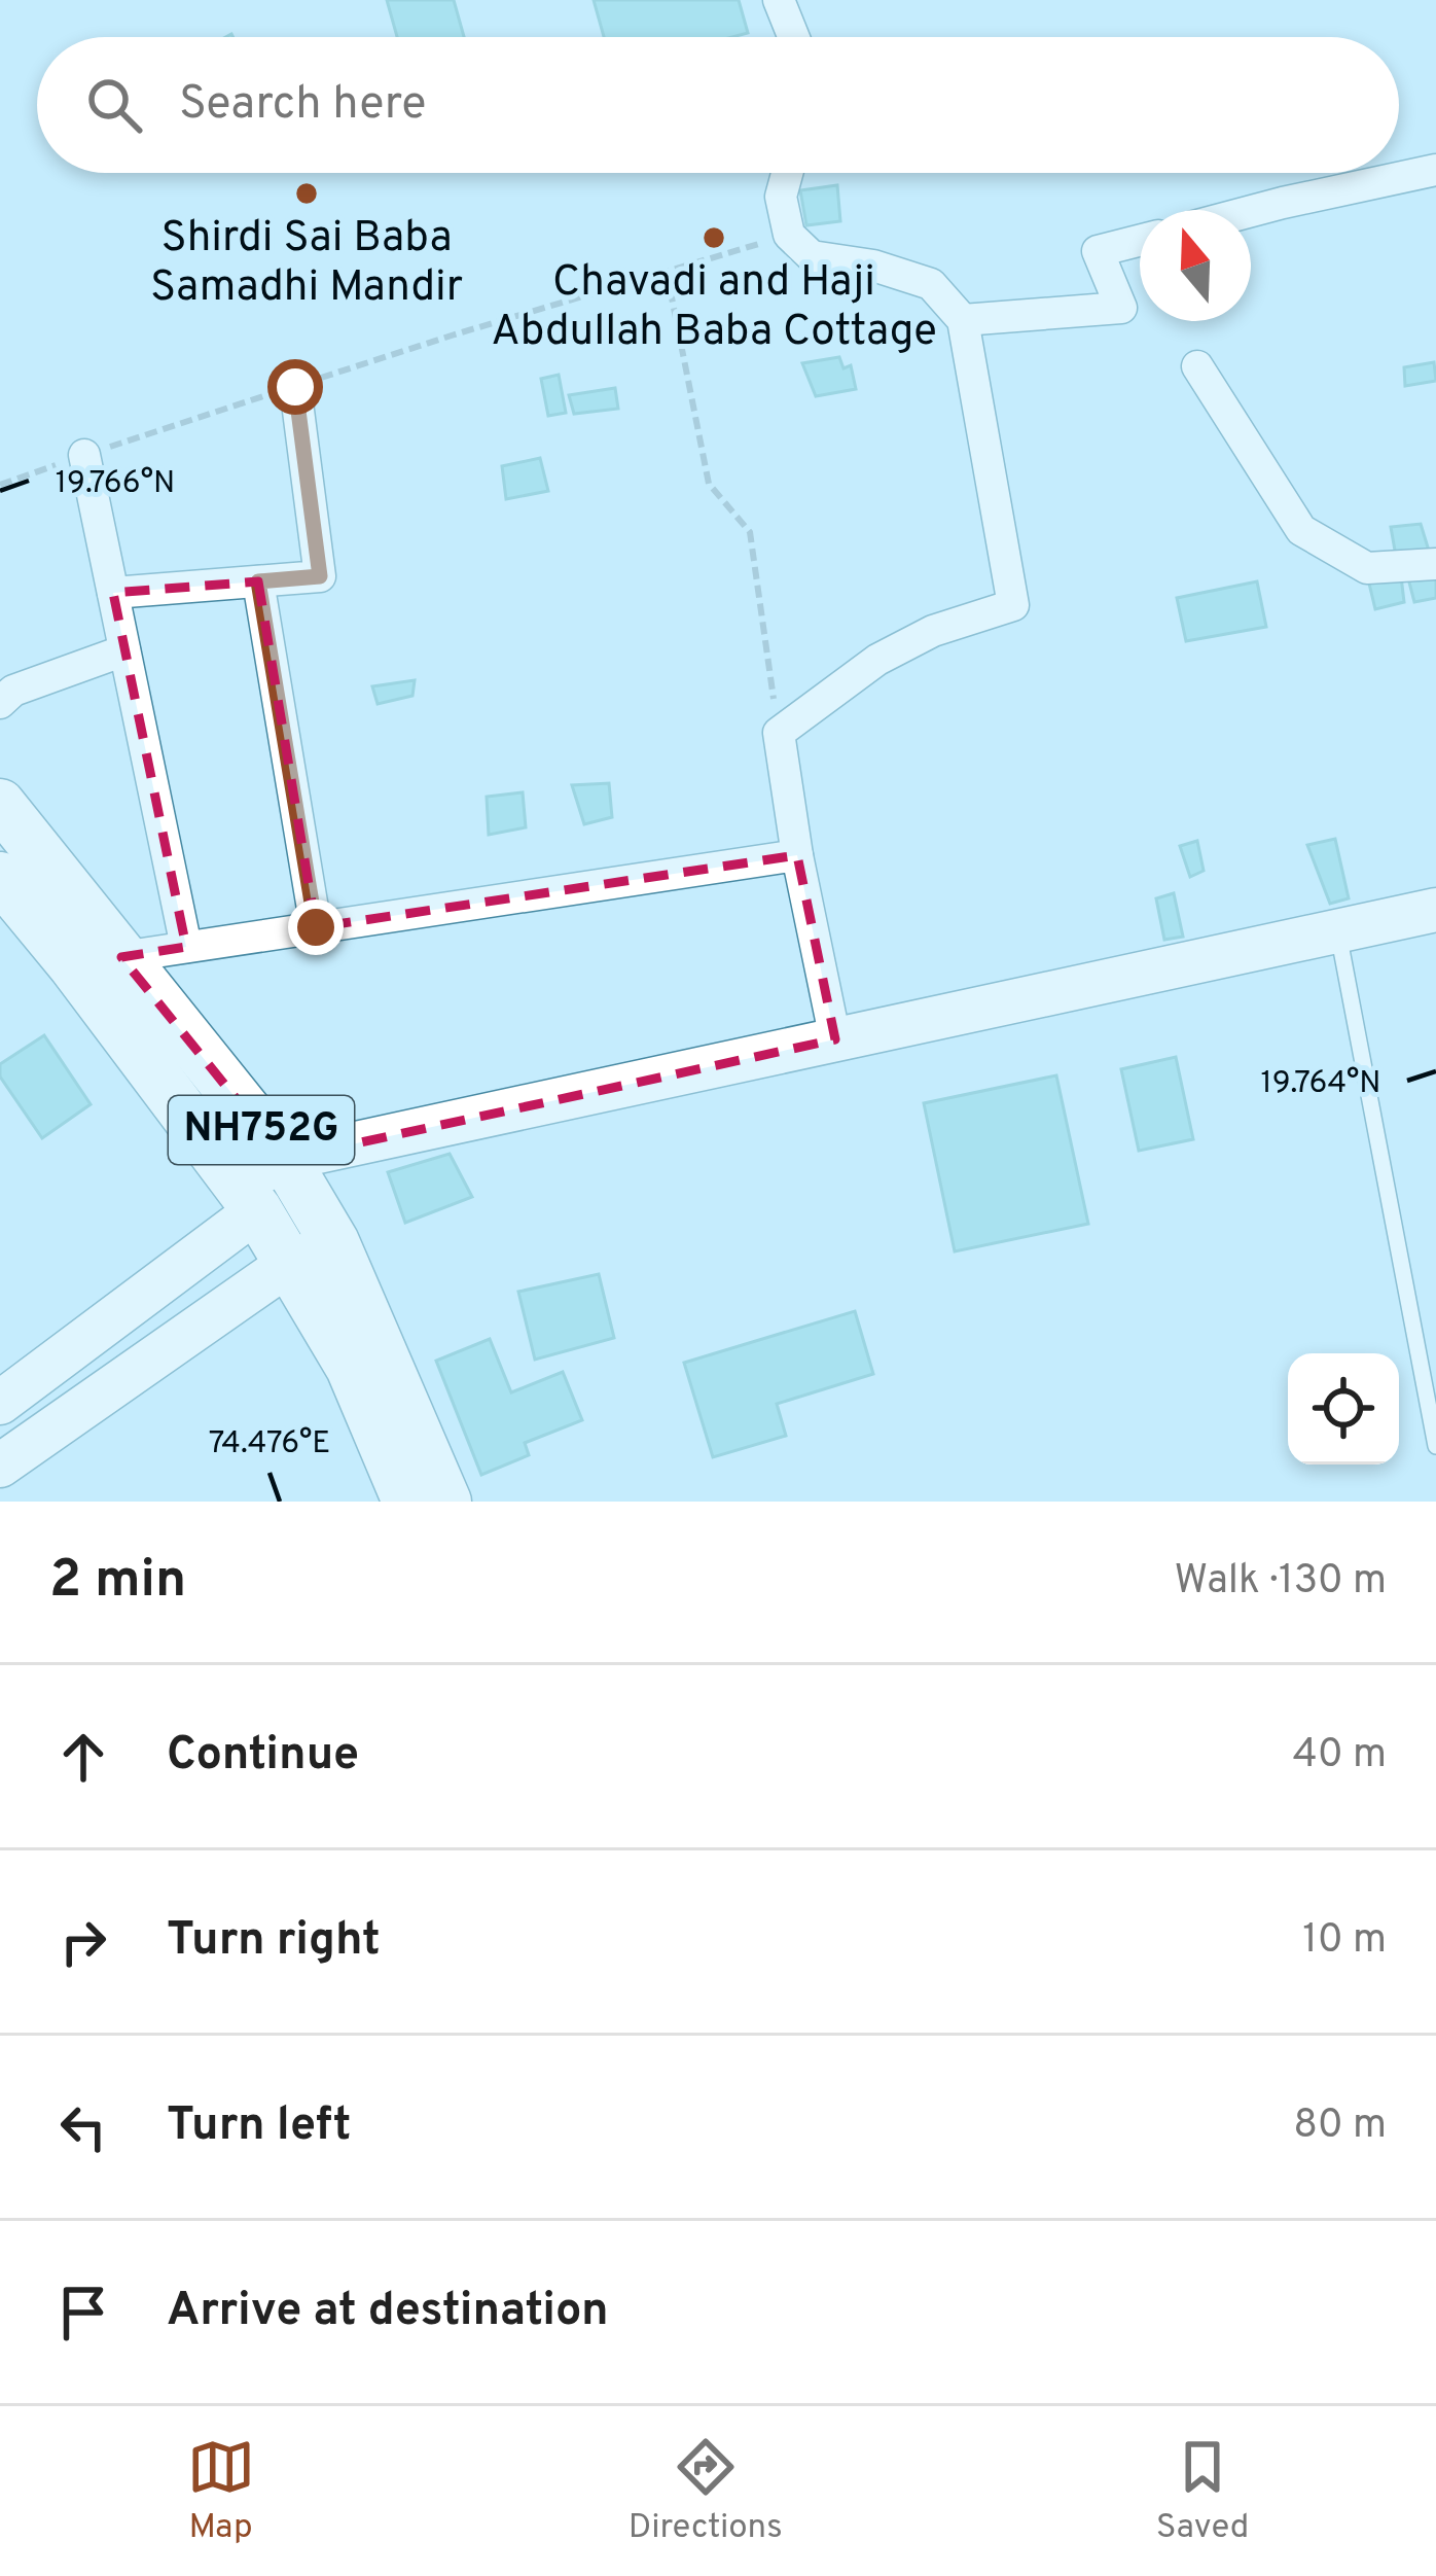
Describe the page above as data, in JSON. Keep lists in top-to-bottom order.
{
  "streets": {
    "highway": ["NH752G"]
  },
  "places": ["Shirdi Sai Baba Samadhi Mandir", "Chavadi and Haji Abdullah Baba Cottage"],
  "north": "top",
  "page": {
    "search": "Search here",
    "heading": ["2 min", "Walk · 130 m"],
    "list": [
      ["Continue", "40 m"],
      ["Turn right", "10 m"],
      ["Turn left", "80 m"],
      "Arrive at destination"
    ],
    "nav": ["Map", "Directions", "Saved"]
  },
  "coordinates": ["19.766°N", "19.764°N", "74.476°E"]
}
